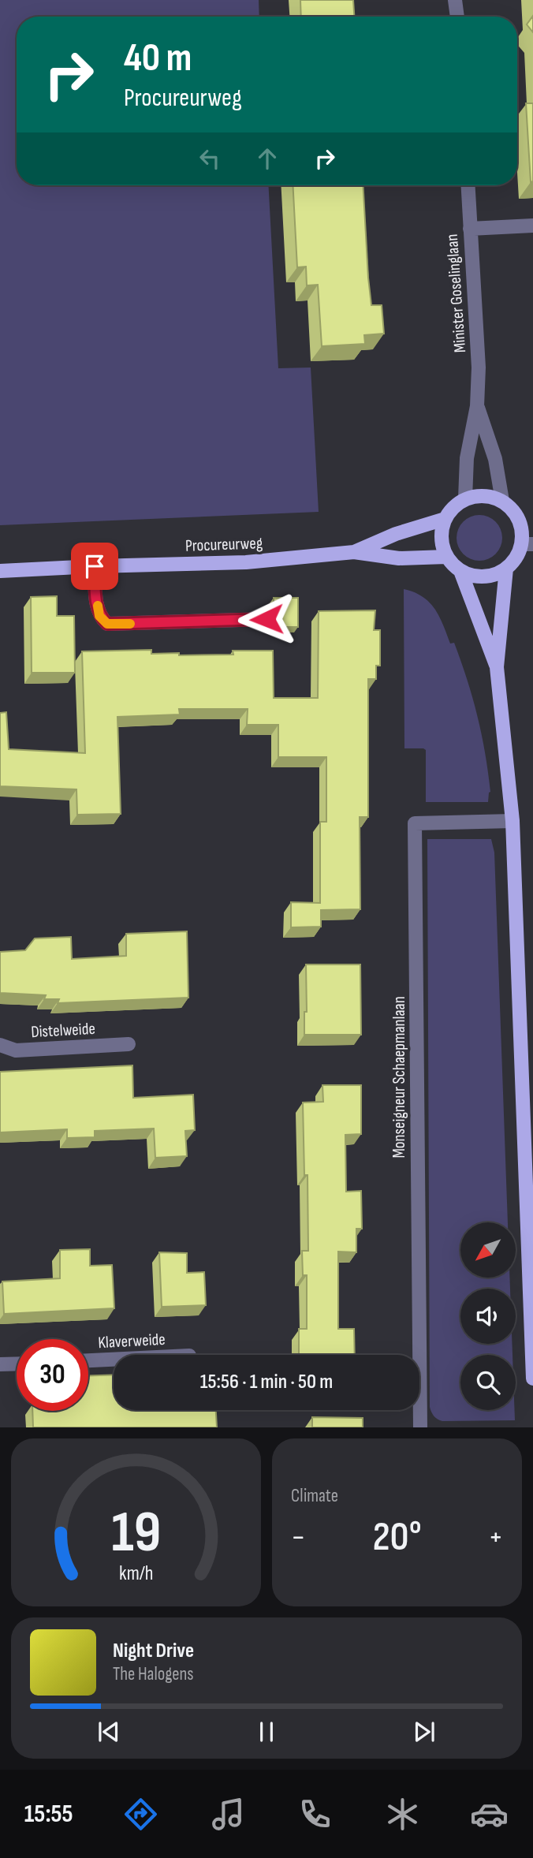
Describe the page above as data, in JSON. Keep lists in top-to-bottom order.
{
  "streets": {
    "main road": ["Procureurweg"],
    "street": [
      "Minister Goselinglaan",
      "Distelweide",
      "Monseigneur Schaepmanlaan",
      "Klaverweide"
    ]
  },
  "crossings": [
    ["Minister Goselinglaan", "Procureurweg"]
  ],
  "north": "bottom left",
  "page": {
    "turn": ["40 m", "Procureurweg"],
    "limit": "30",
    "trip": "15:56 · 1 min · 50 m",
    "tile": "Climate",
    "heat": ["−", "20°", "+"],
    "song": ["Night Drive", "The Halogens"],
    "tabs": "15:55",
    "gauge": ["19", "km/h"]
  }
}
